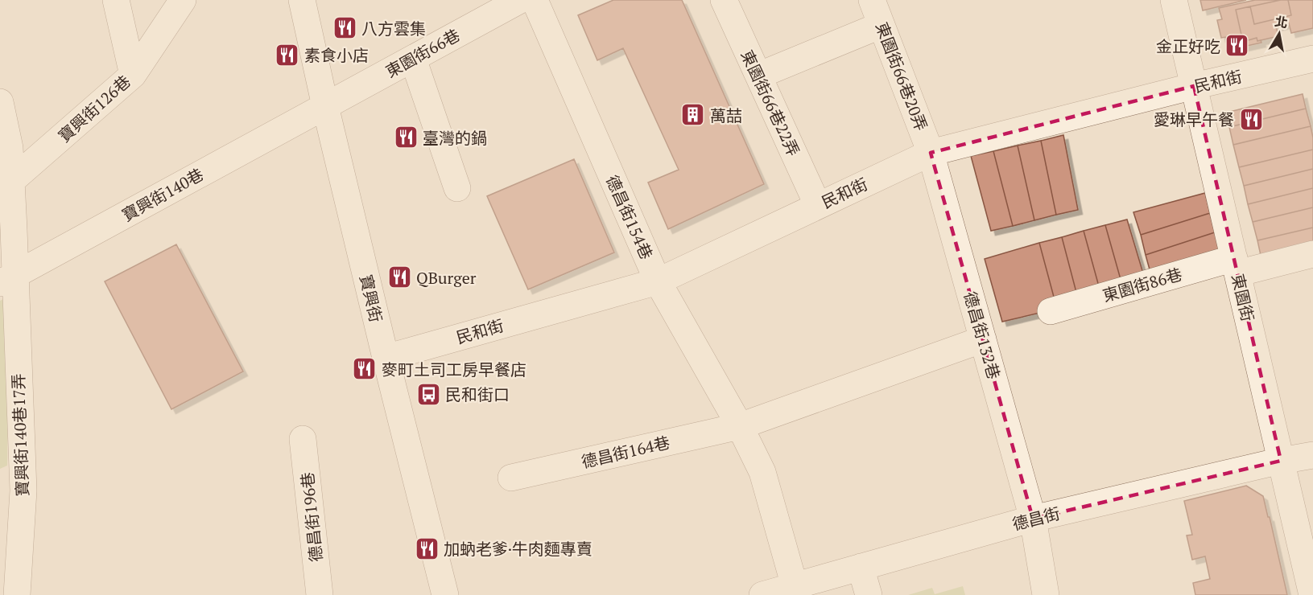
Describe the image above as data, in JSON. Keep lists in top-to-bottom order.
{
  "streets": {
    "street": [
      "東園街66巷",
      "東園街66巷20弄",
      "民和街",
      "東園街66巷22弄",
      "寶興街126巷",
      "寶興街140巷",
      "德昌街154巷",
      "東園街86巷",
      "東園街",
      "寶興街",
      "德昌街132巷",
      "寶興街140巷17弄",
      "德昌街164巷",
      "德昌街196巷",
      "德昌街"
    ]
  },
  "crossings": [
    ["東園街66巷", "寶興街140巷"],
    ["東園街66巷", "寶興街"],
    ["東園街66巷20弄", "民和街"],
    ["東園街66巷20弄", "德昌街132巷"],
    ["民和街", "東園街66巷22弄"],
    ["民和街", "德昌街154巷"],
    ["民和街", "東園街"],
    ["民和街", "寶興街"],
    ["民和街", "德昌街132巷"],
    ["寶興街126巷", "寶興街140巷17弄"],
    ["寶興街140巷", "寶興街"],
    ["寶興街140巷", "寶興街140巷17弄"],
    ["德昌街154巷", "德昌街164巷"],
    ["德昌街154巷", "德昌街"],
    ["東園街86巷", "東園街"],
    ["東園街", "德昌街"],
    ["德昌街132巷", "德昌街"]
  ],
  "places": {
    "restaurant": [
      "八方雲集",
      "金正好吃",
      "素食小店",
      "愛琳早午餐",
      "臺灣的鍋",
      "QBurger",
      "麥町土司工房早餐店",
      "加蚋老爹·牛肉麵專賣"
    ],
    "building": ["萬喆"],
    "bus stop": ["民和街口"]
  },
  "north": "top"
}
